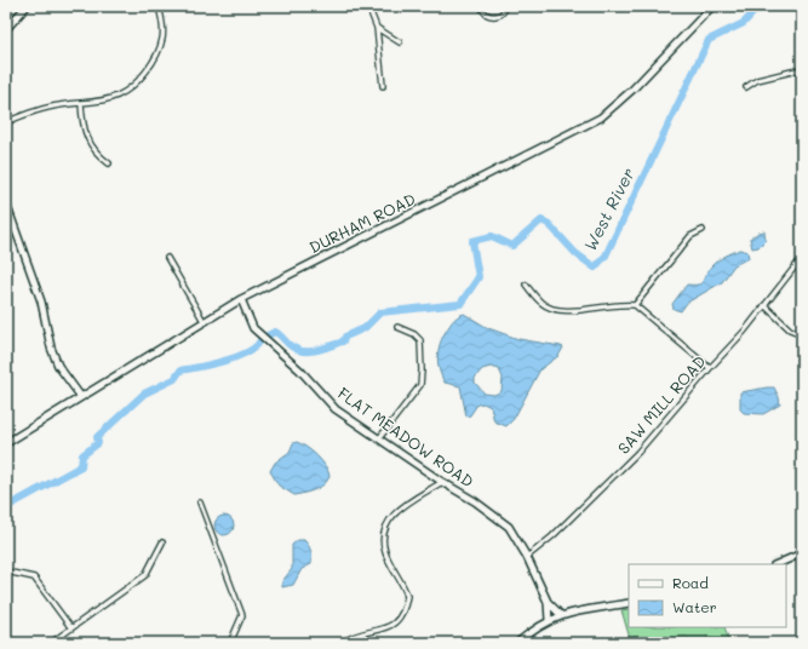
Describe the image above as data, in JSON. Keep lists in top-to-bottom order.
{
  "streets": {
    "street": ["DURHAM ROAD", "SAW MILL ROAD", "FLAT MEADOW ROAD"]
  },
  "crossings": [
    ["DURHAM ROAD", "FLAT MEADOW ROAD"],
    ["SAW MILL ROAD", "FLAT MEADOW ROAD"]
  ],
  "water": ["West River"],
  "legend": ["Road", "Water"]
}
